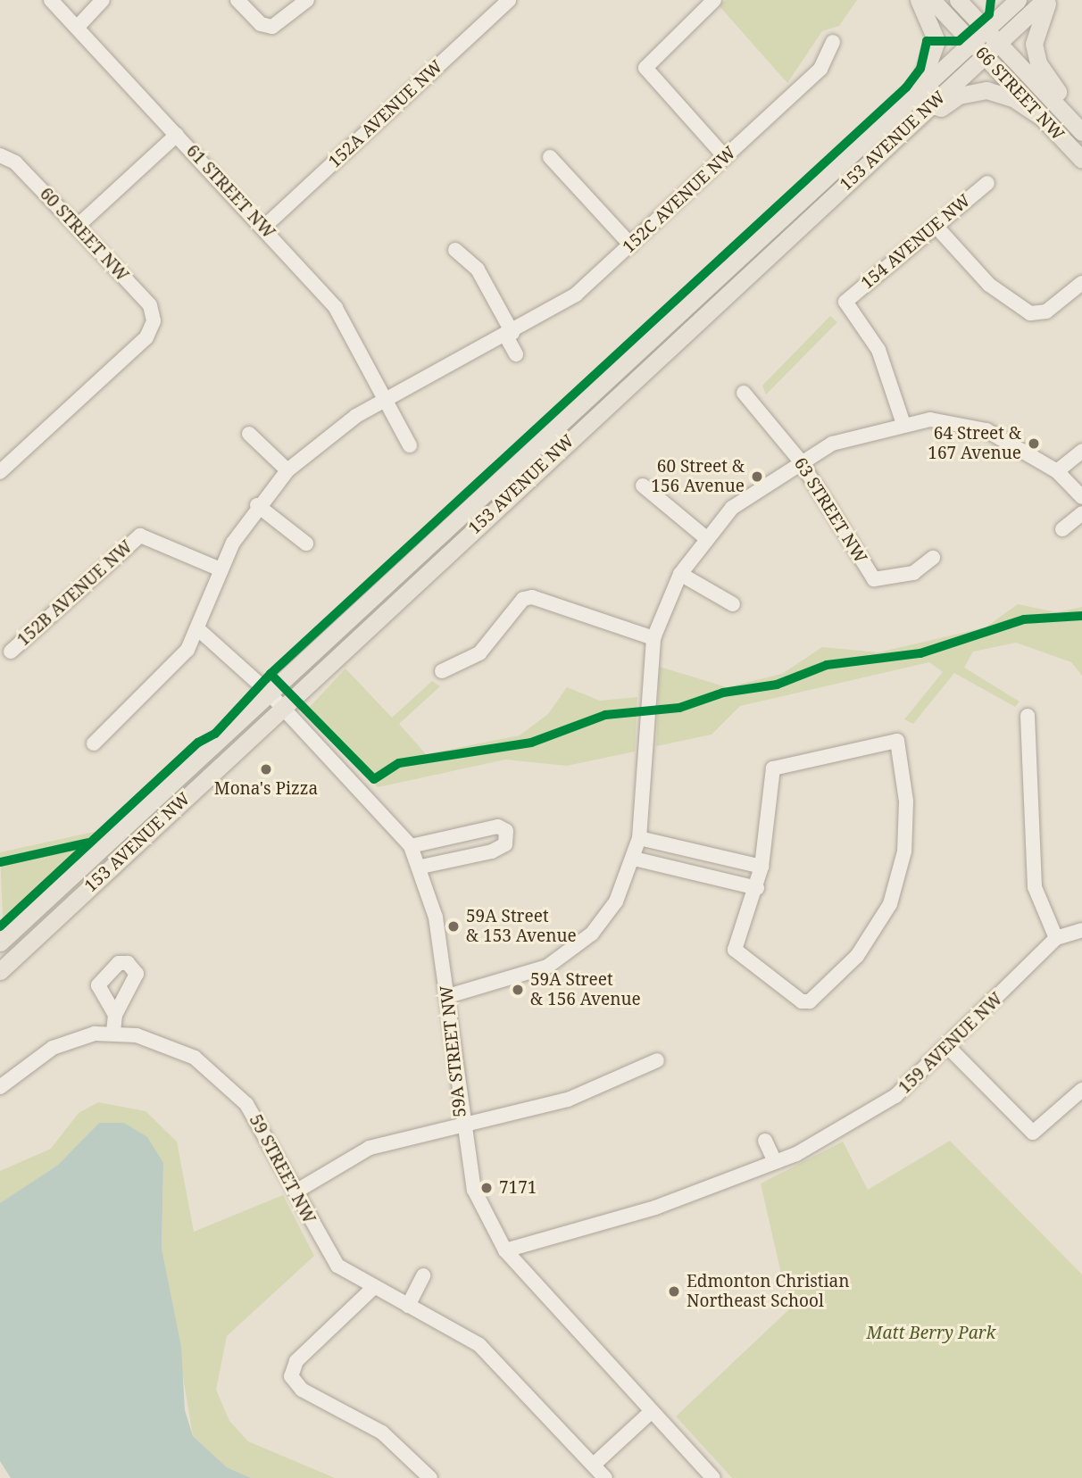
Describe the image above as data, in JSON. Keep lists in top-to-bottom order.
{
  "streets": {
    "main road": ["66 STREET NW", "153 AVENUE NW"],
    "street": [
      "152A AVENUE NW",
      "61 STREET NW",
      "152C AVENUE NW",
      "60 STREET NW",
      "154 AVENUE NW",
      "63 STREET NW",
      "152B AVENUE NW",
      "159 AVENUE NW",
      "59A STREET NW",
      "59 STREET NW"
    ]
  },
  "crossings": [
    ["66 STREET NW", "153 AVENUE NW"],
    ["152A AVENUE NW", "61 STREET NW"],
    ["153 AVENUE NW", "59A STREET NW"],
    ["61 STREET NW", "152C AVENUE NW"],
    ["152C AVENUE NW", "152B AVENUE NW"],
    ["152C AVENUE NW", "59A STREET NW"],
    ["159 AVENUE NW", "59A STREET NW"]
  ],
  "parks": ["Matt Berry Park"],
  "places": [
    "64 Street & 167 Avenue",
    "60 Street & 156 Avenue",
    "Mona's Pizza",
    "59A Street & 153 Avenue",
    "59A Street & 156 Avenue",
    "7171",
    "Edmonton Christian Northeast School"
  ]
}
